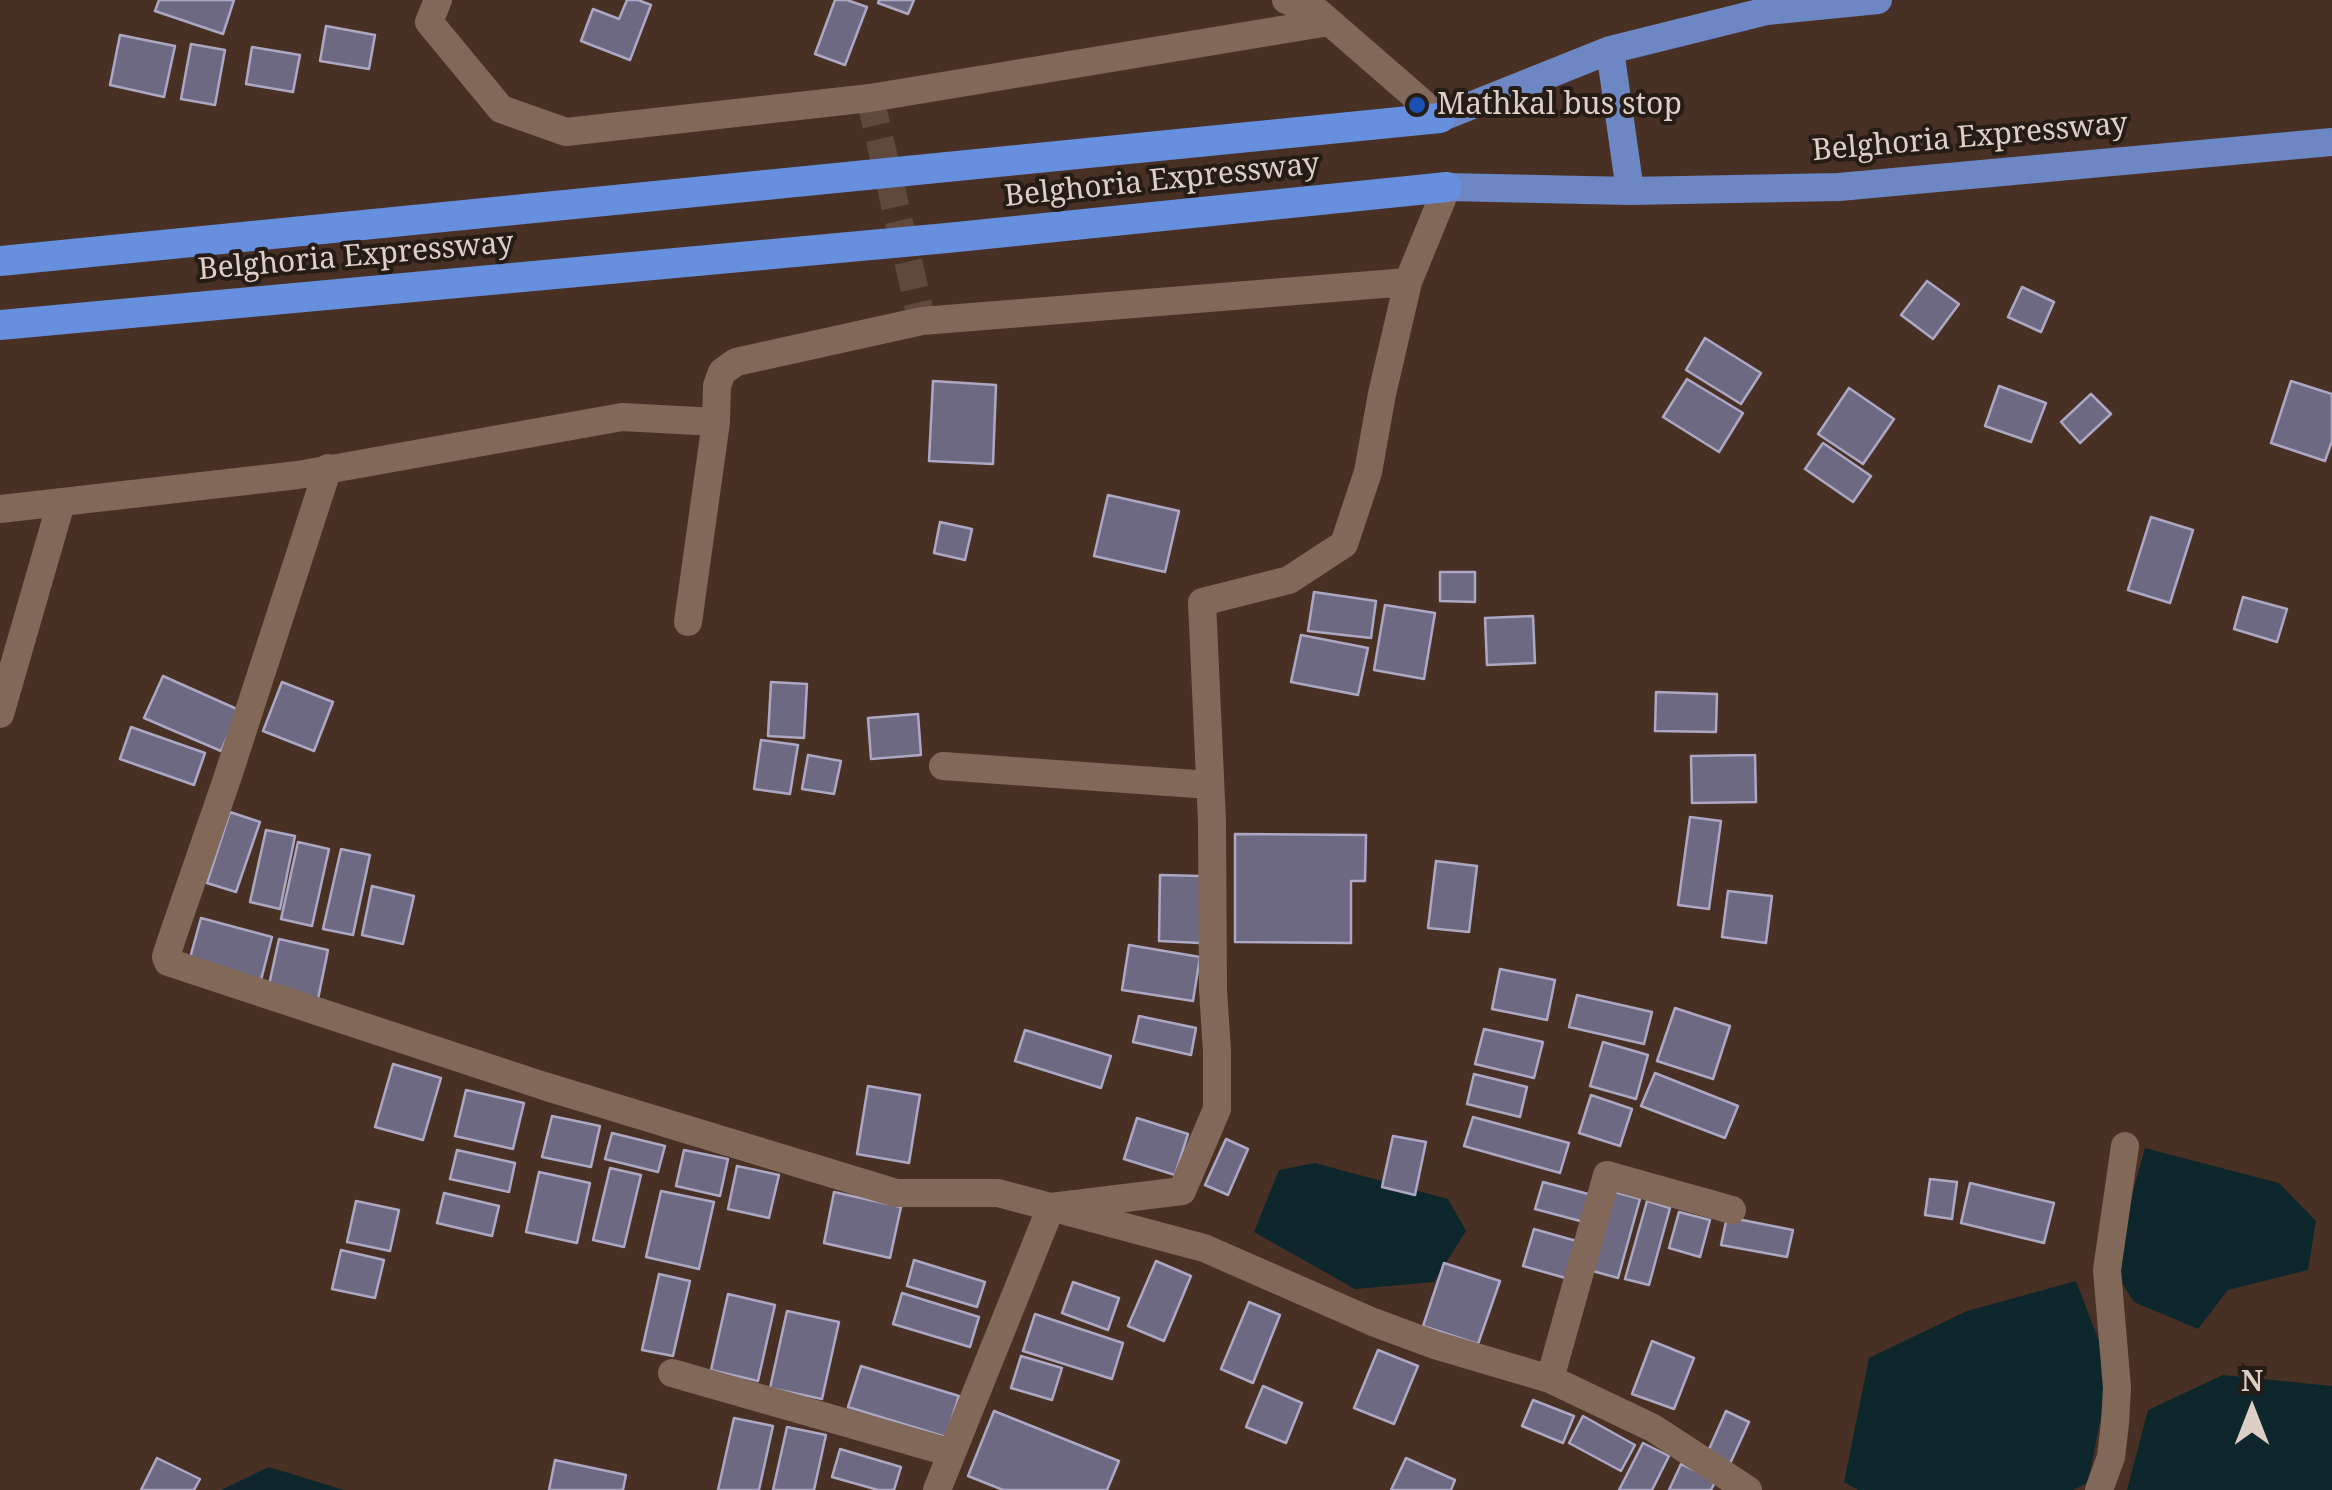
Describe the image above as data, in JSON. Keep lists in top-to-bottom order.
{
  "streets": {
    "highway": ["Belghoria Expressway"]
  },
  "places": ["Mathkal bus stop"],
  "north": "top"
}
